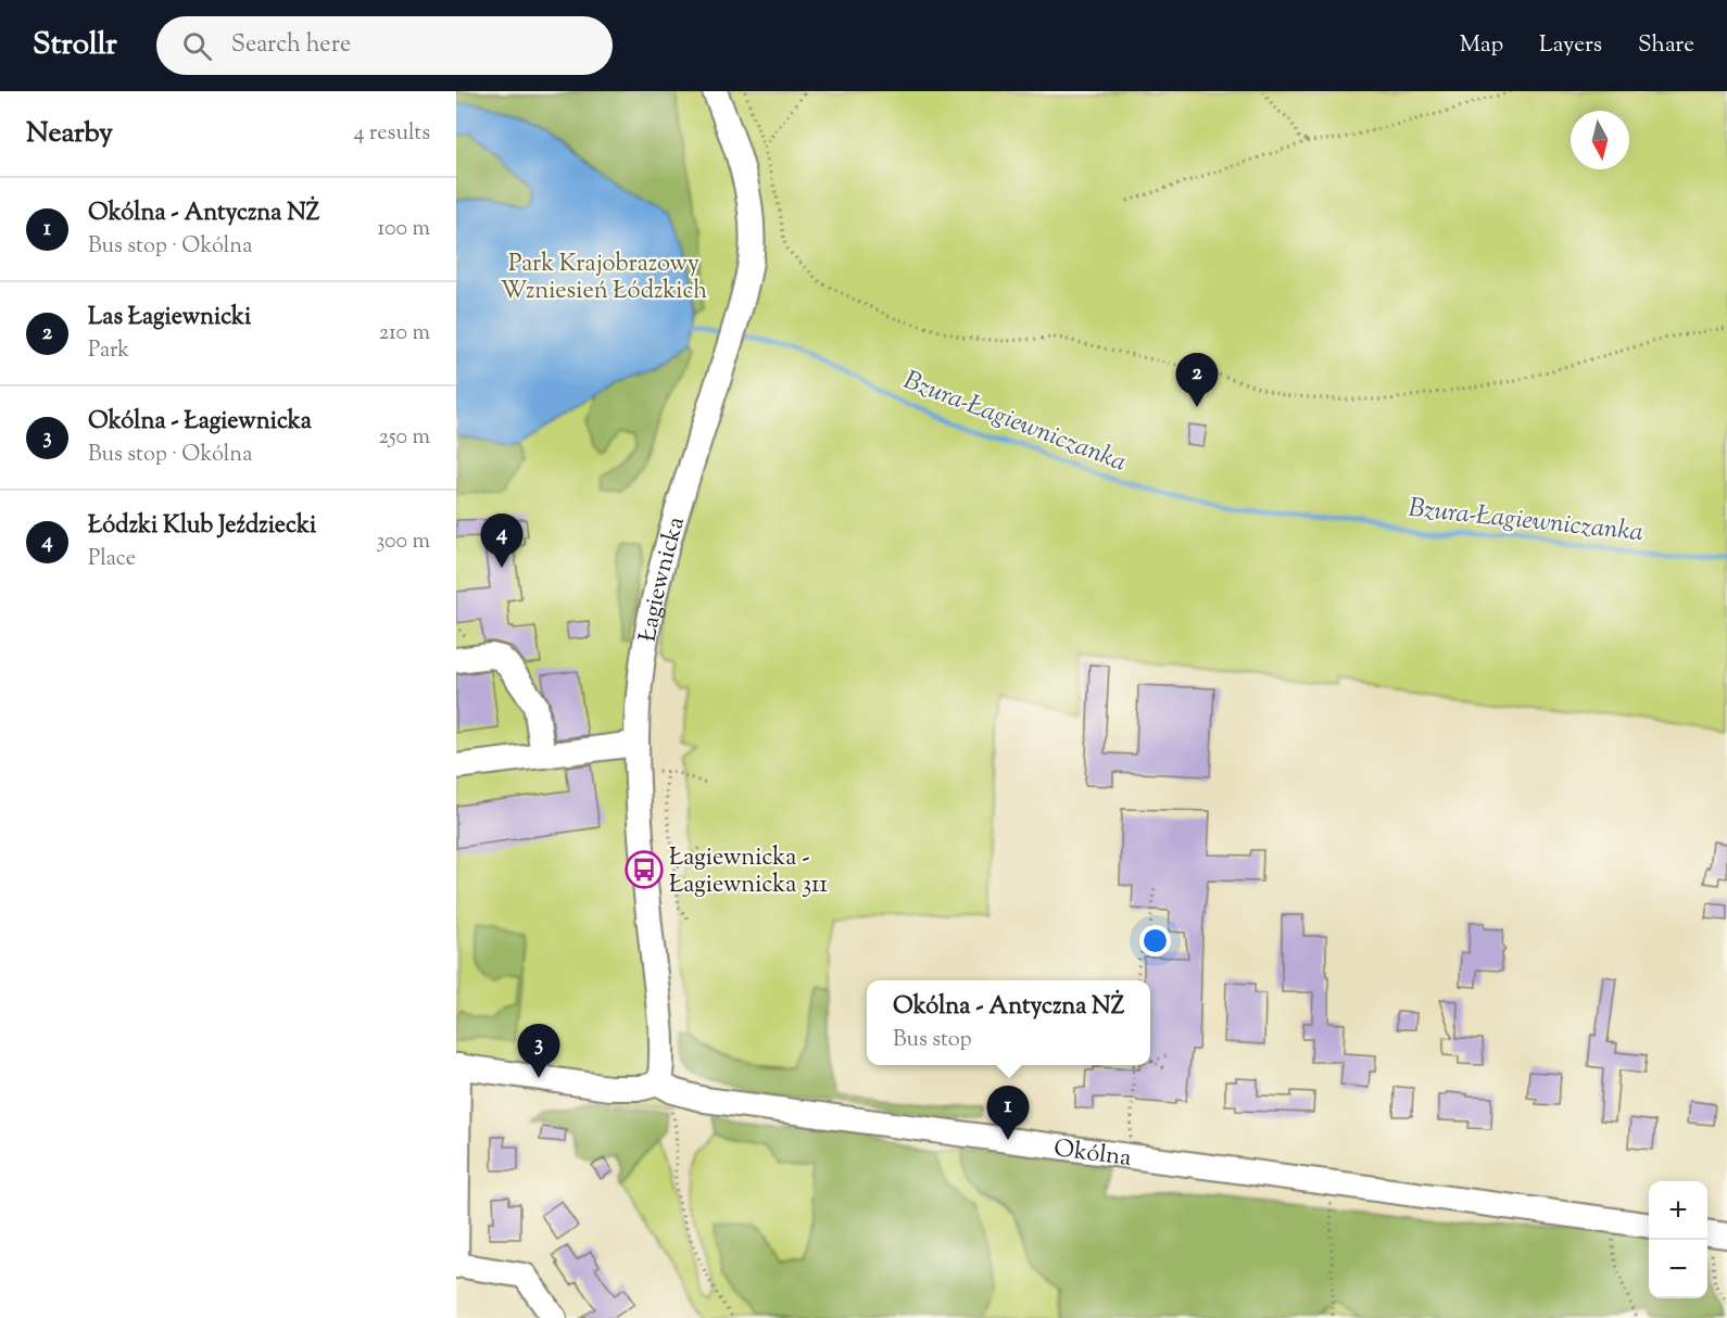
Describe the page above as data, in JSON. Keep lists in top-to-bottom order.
{
  "streets": {
    "street": ["Łagiewnicka", "Okólna"]
  },
  "crossings": [
    ["Łagiewnicka", "Okólna"]
  ],
  "water": ["Bzura-Łagiewniczanka"],
  "parks": ["Park Krajobrazowy Wzniesień Łódzkich"],
  "places": {
    "bus stop": ["Łagiewnicka - Łagiewnicka 311"]
  },
  "north": "bottom",
  "page": {
    "header": "Strollr",
    "search": "Search here",
    "nav": ["Map", "Layers", "Share"],
    "heading": ["Nearby", "4 results"],
    "list": [
      {
        "mark": "1",
        "name": "Okólna - Antyczna NŻ",
        "note": "Bus stop · Okólna",
        "value": "100 m"
      },
      {
        "mark": "2",
        "name": "Las Łagiewnicki",
        "note": "Park",
        "value": "210 m"
      },
      {
        "mark": "3",
        "name": "Okólna - Łagiewnicka",
        "note": "Bus stop · Okólna",
        "value": "250 m"
      },
      {
        "mark": "4",
        "name": "Łódzki Klub Jeździecki",
        "note": "Place",
        "value": "300 m"
      }
    ],
    "pins": [
      "2",
      "4",
      "3",
      "1"
    ],
    "popup": ["Okólna - Antyczna NŻ", "Bus stop"],
    "map_buttons": ["+", "−"]
  }
}
